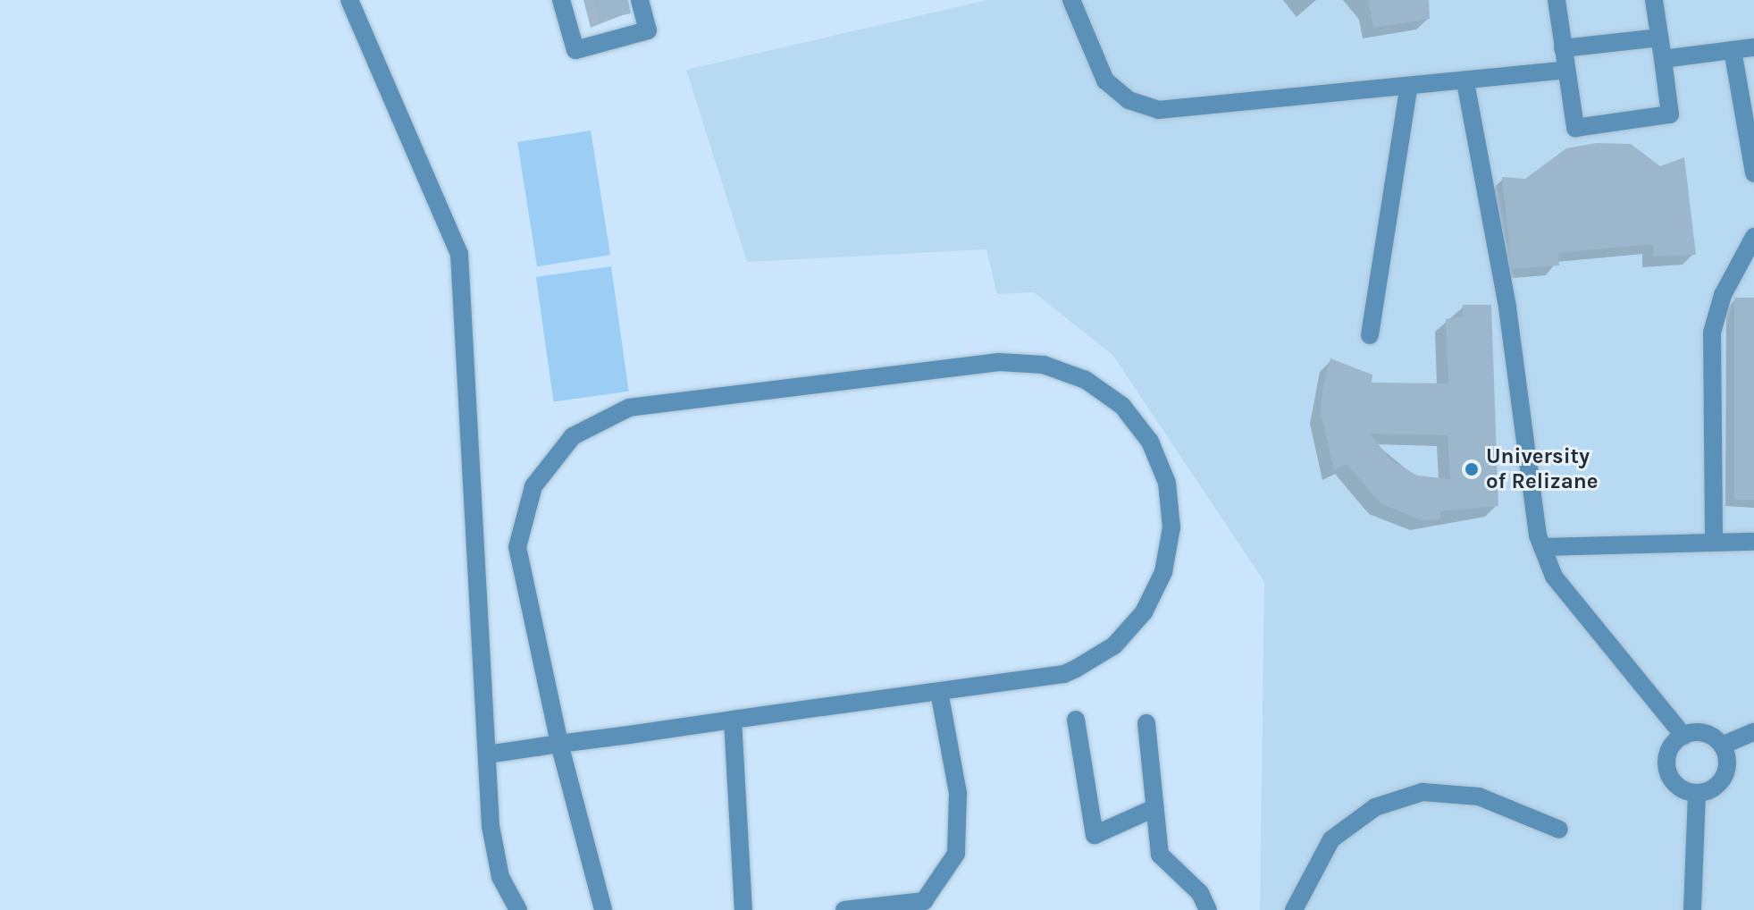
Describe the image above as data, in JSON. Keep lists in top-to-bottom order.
{
  "places": ["University of Relizane"]
}
